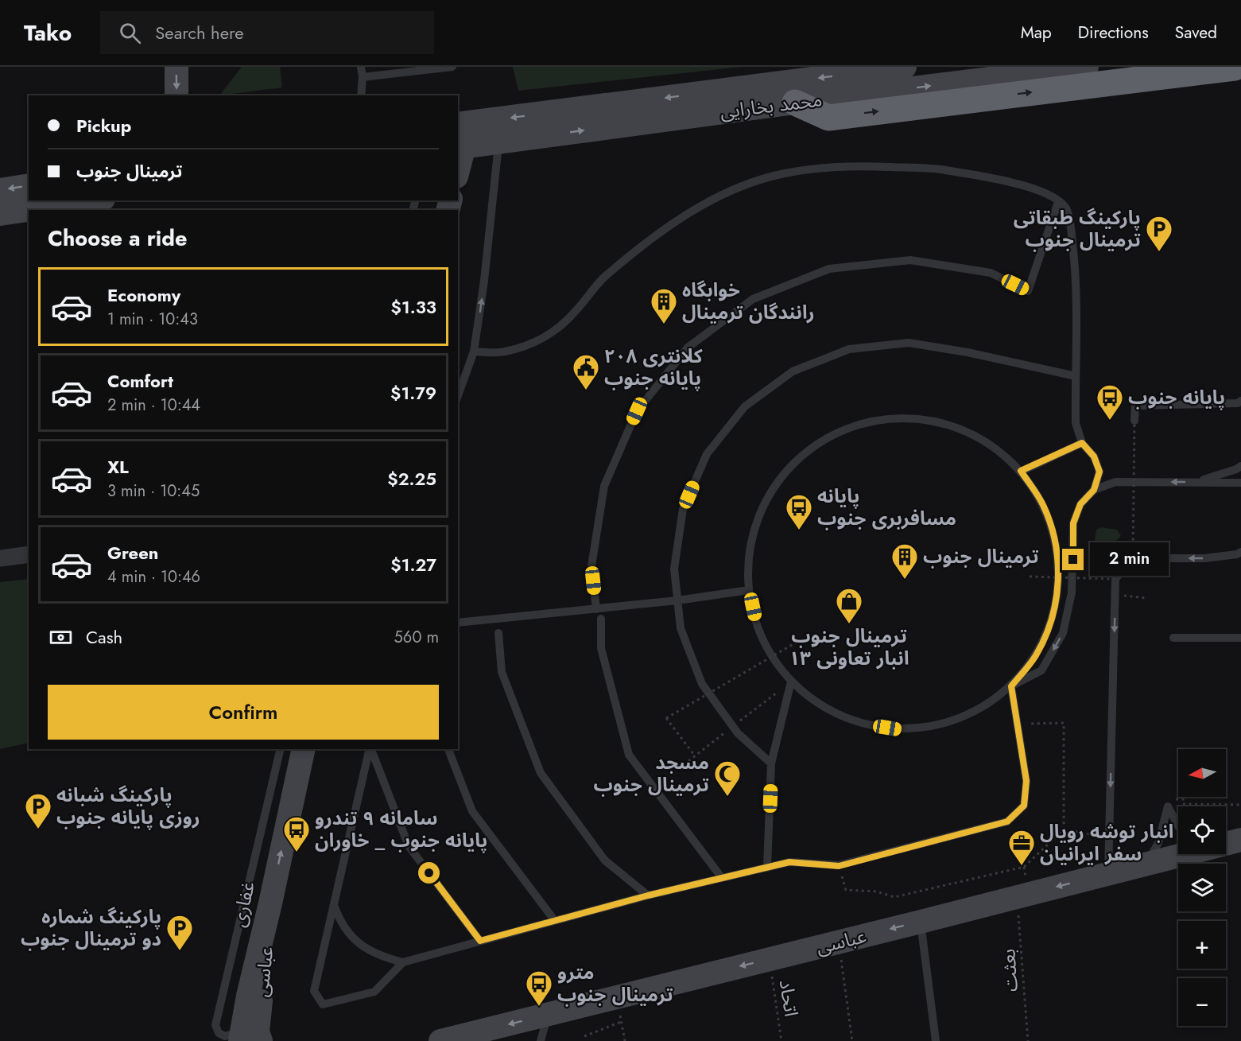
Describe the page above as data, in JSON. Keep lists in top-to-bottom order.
{
  "streets": {
    "street": ["محمد بخارایی", "غفاری", "عباسی"],
    "path": ["بعثت", "اتحاد"]
  },
  "crossings": [
    ["غفاری", "عباسی"],
    ["عباسی", "بعثت"],
    ["عباسی", "اتحاد"]
  ],
  "one_way": ["عباسی"],
  "places": {
    "parking": ["پارکینگ طبقاتی ترمینال جنوب", "پارکینگ شبانه روزی پایانه جنوب", "پارکینگ شماره دو ترمینال جنوب"],
    "building": ["خوابگاه رانندگان ترمینال", "ترمینال جنوب"],
    "public building": ["کلانتری ۲۰۸ پایانه جنوب"],
    "bus stop": [
      "پایانه جنوب",
      "پایانه مسافربری جنوب",
      "سامانه ۹ تندرو پایانه جنوب _ خاوران",
      "مترو ترمینال جنوب"
    ],
    "shop": ["ترمینال جنوب انبار تعاونی ۱۳"],
    "mosque": ["مسجد ترمینال جنوب"],
    "office": ["انبار توشه رویال سفر ایرانیان"]
  },
  "north": "left",
  "page": {
    "header": "Tako",
    "search": "Search here",
    "nav": ["Map", "Directions", "Saved"],
    "banner": ["Pickup", "ترمینال جنوب"],
    "heading": "Choose a ride",
    "list": [
      {
        "name": "Economy",
        "note": "1 min · 10:43",
        "value": "$1.33"
      },
      {
        "name": "Comfort",
        "note": "2 min · 10:44",
        "value": "$1.79"
      },
      {
        "name": "XL",
        "note": "3 min · 10:45",
        "value": "$2.25"
      },
      {
        "name": "Green",
        "note": "4 min · 10:46",
        "value": "$1.27"
      }
    ],
    "bubble": "2 min",
    "pay": ["Cash", "560 m"],
    "buttons": "Confirm",
    "map_buttons": ["+", "−"]
  }
}
